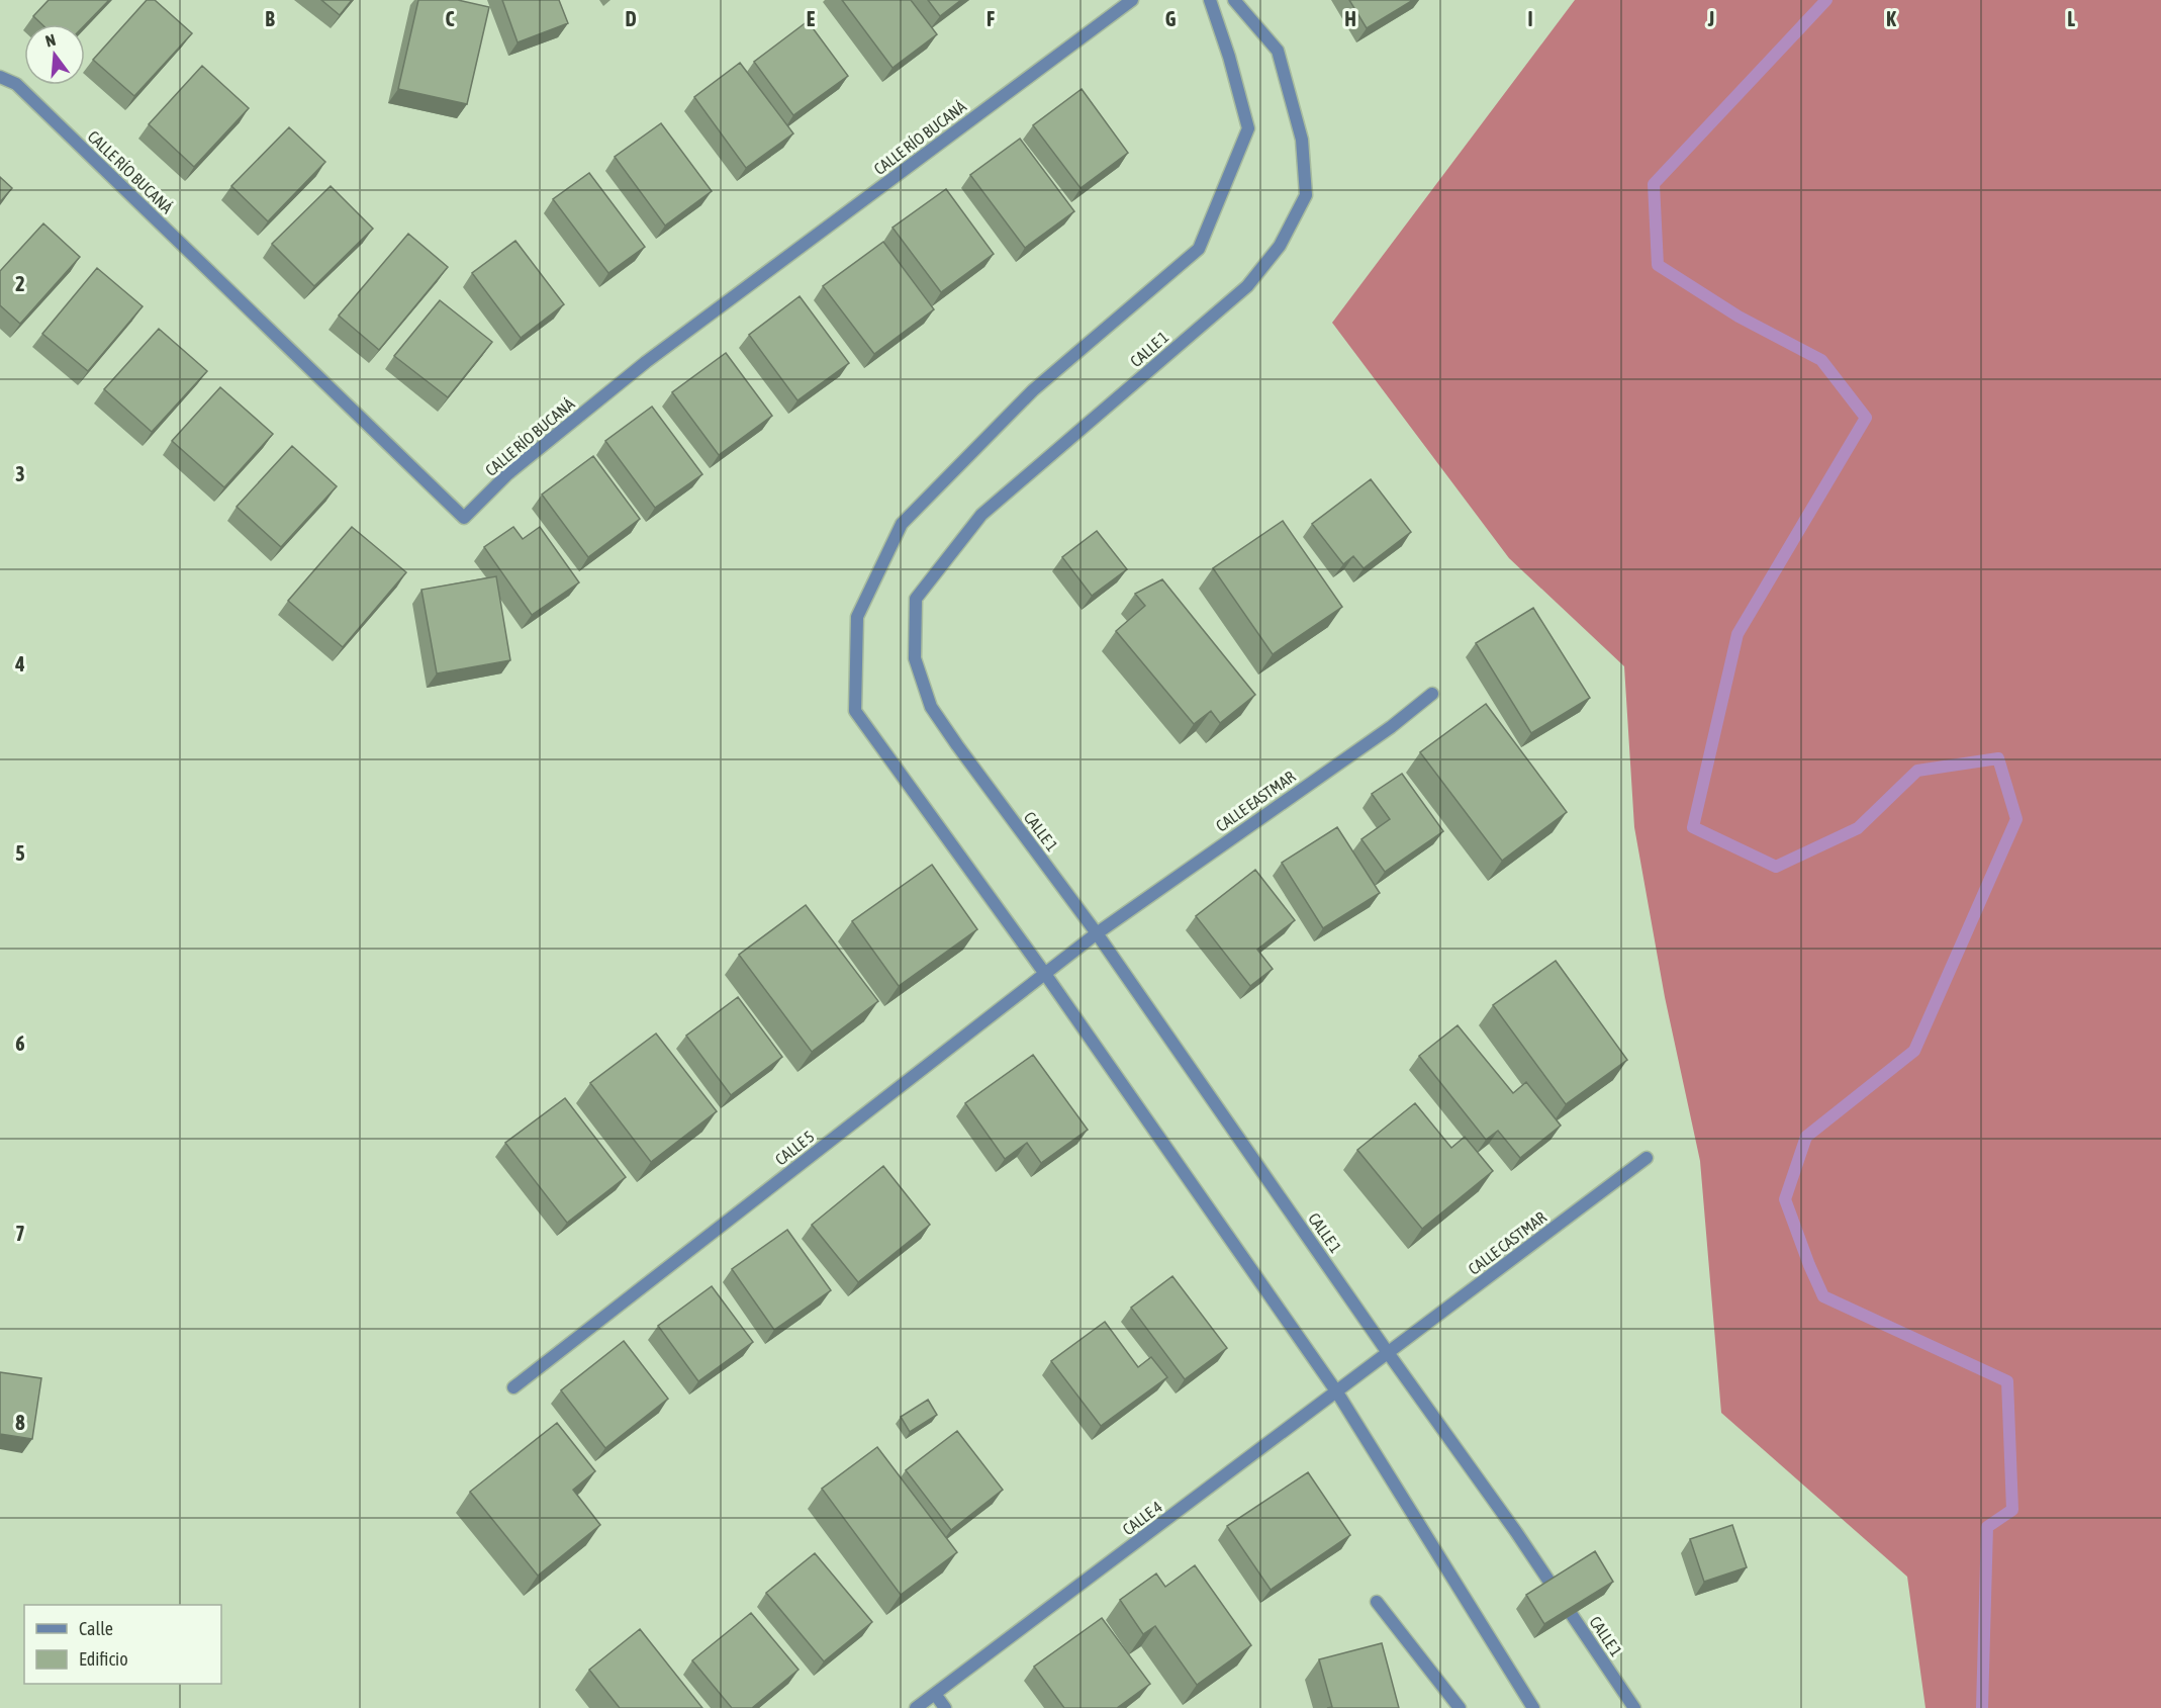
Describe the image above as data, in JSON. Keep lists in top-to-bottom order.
{
  "streets": {
    "street": [
      "CALLE RÍO BUCANÁ",
      "CALLE 1",
      "CALLE EASTMAR",
      "CALLE 5",
      "CALLE CASTMAR",
      "CALLE 4"
    ]
  },
  "crossings": [
    ["CALLE 1", "CALLE EASTMAR"],
    ["CALLE 1", "CALLE 5"],
    ["CALLE 1", "CALLE CASTMAR"],
    ["CALLE 1", "CALLE 4"],
    ["CALLE EASTMAR", "CALLE 5"],
    ["CALLE CASTMAR", "CALLE 4"]
  ],
  "legend": ["Calle", "Edificio"],
  "north": "top",
  "grid": {
    "columns": [
      "B",
      "C",
      "D",
      "E",
      "F",
      "G",
      "H",
      "I",
      "J",
      "K",
      "L"
    ],
    "rows": [
      "2",
      "3",
      "4",
      "5",
      "6",
      "7",
      "8"
    ]
  }
}
